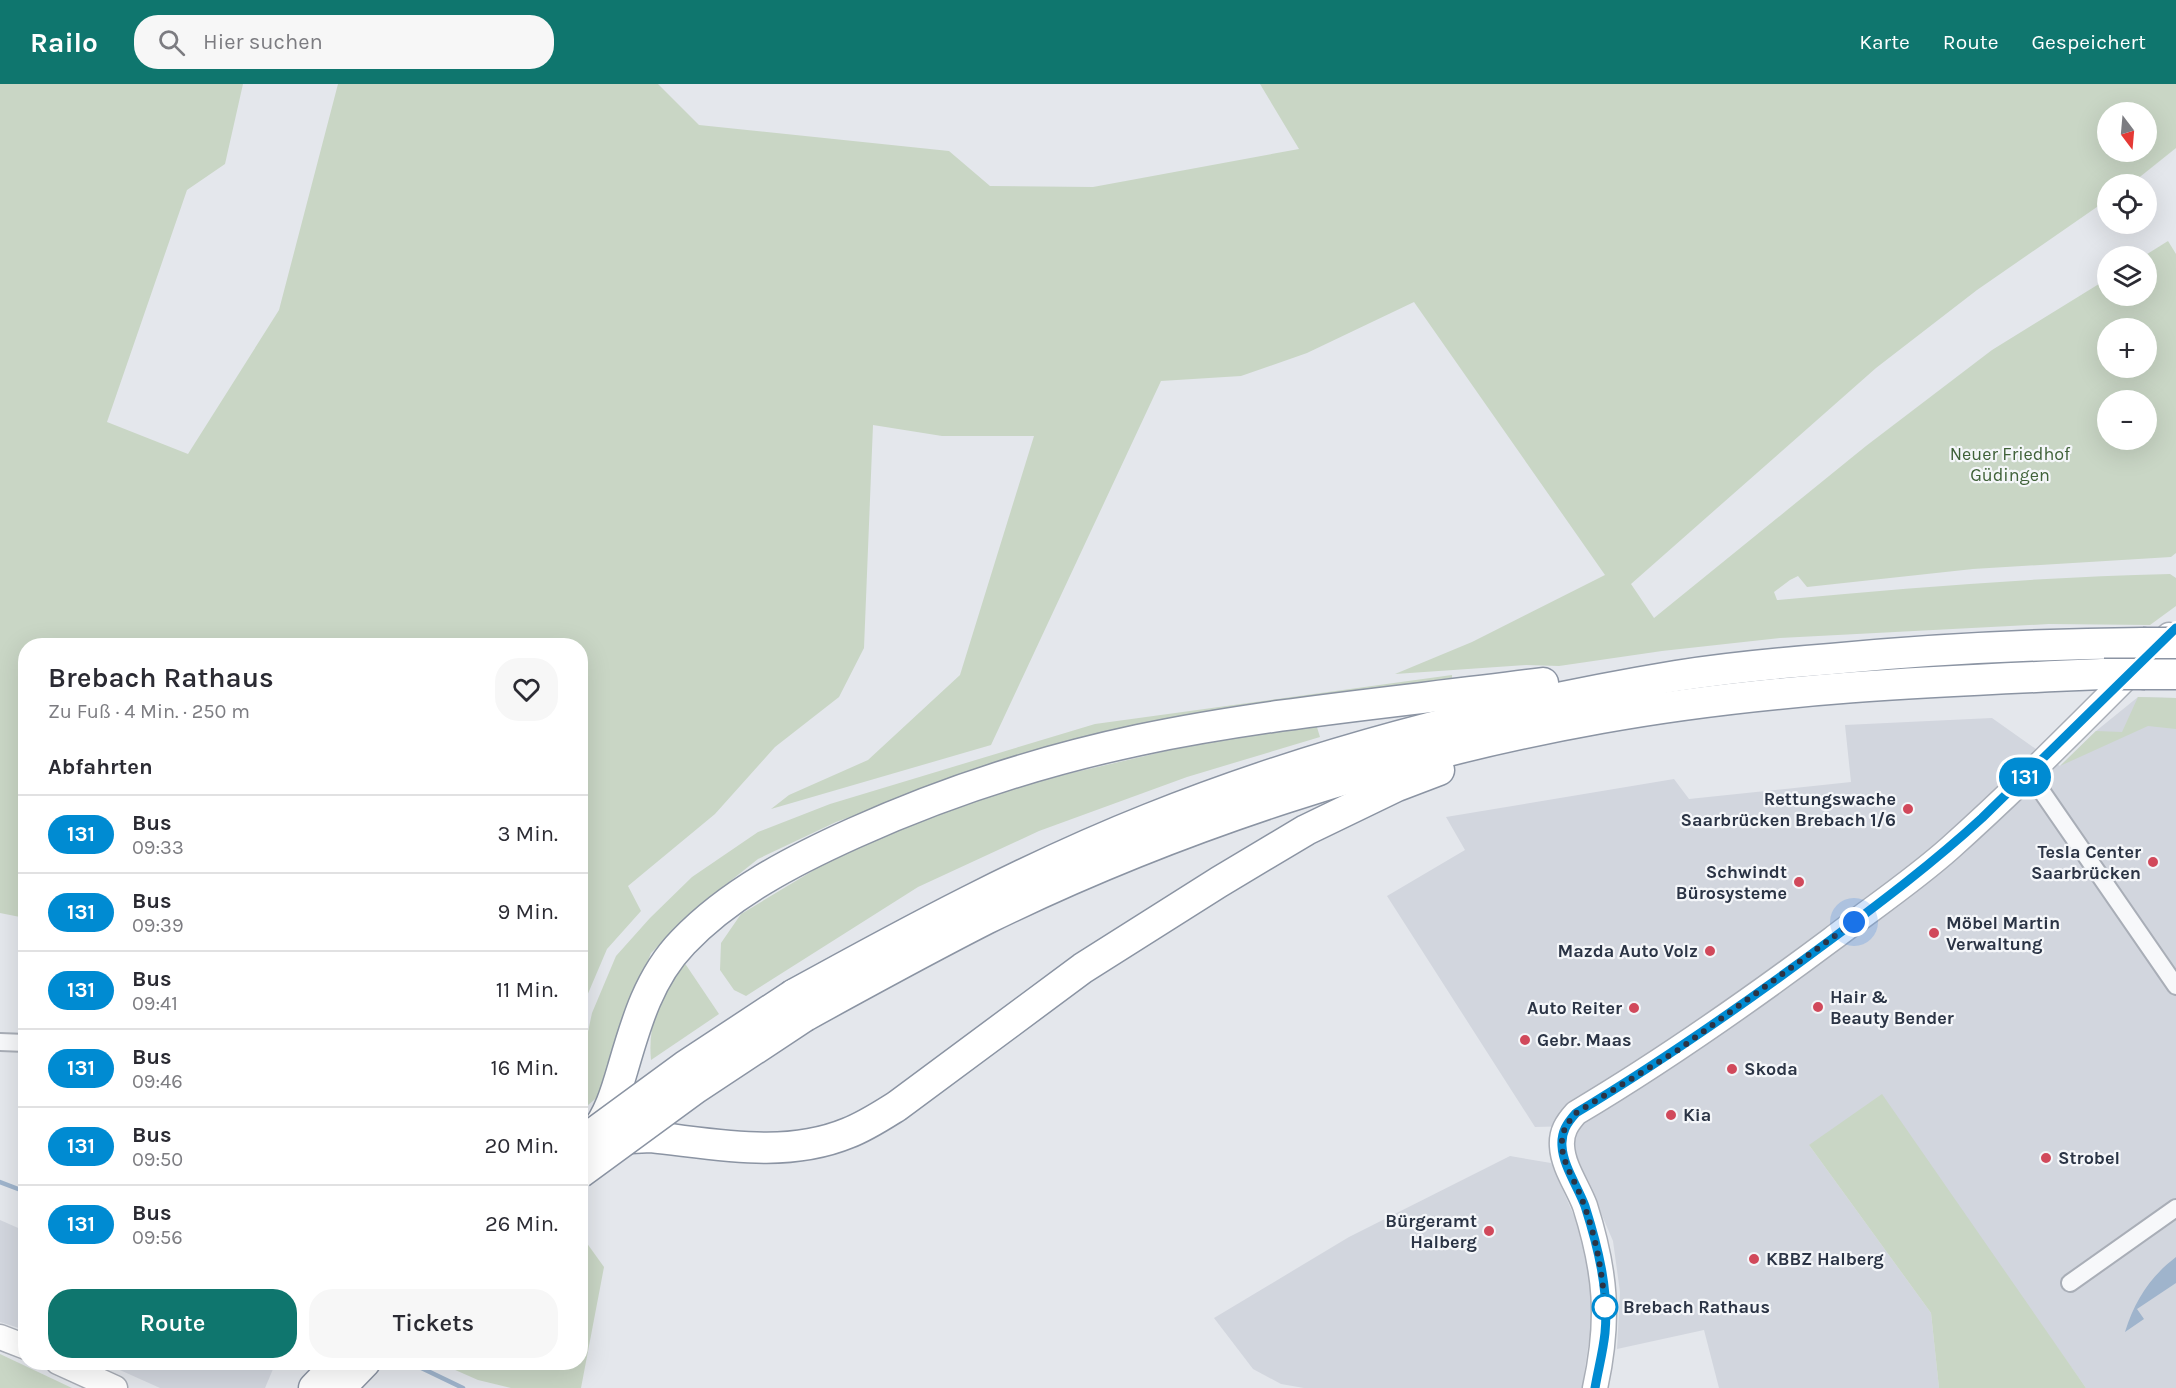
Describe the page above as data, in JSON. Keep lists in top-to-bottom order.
{
  "parks": ["Neuer Friedhof Güdingen"],
  "places": [
    "Rettungswache Saarbrücken Brebach 1/6",
    "Tesla Center Saarbrücken",
    "Schwindt Bürosysteme",
    "Möbel Martin Verwaltung",
    "Mazda Auto Volz",
    "Hair & Beauty Bender",
    "Auto Reiter",
    "Gebr. Maas",
    "Skoda",
    "Kia",
    "Strobel",
    "Bürgeramt Halberg",
    "KBBZ Halberg",
    "Brebach Rathaus"
  ],
  "lines": ["bus line 131"],
  "north": "bottom",
  "page": {
    "header": "Railo",
    "search": "Hier suchen",
    "nav": ["Karte", "Route", "Gespeichert"],
    "on_map": "131",
    "map_buttons": ["+", "−"],
    "heading": [
      ["Brebach Rathaus", "Zu Fuß · 4 Min. · 250 m"],
      "Abfahrten"
    ],
    "list": [
      {
        "mark": "131",
        "name": "Bus",
        "note": "09:33",
        "value": "3 Min."
      },
      {
        "mark": "131",
        "name": "Bus",
        "note": "09:39",
        "value": "9 Min."
      },
      {
        "mark": "131",
        "name": "Bus",
        "note": "09:41",
        "value": "11 Min."
      },
      {
        "mark": "131",
        "name": "Bus",
        "note": "09:46",
        "value": "16 Min."
      },
      {
        "mark": "131",
        "name": "Bus",
        "note": "09:50",
        "value": "20 Min."
      },
      {
        "mark": "131",
        "name": "Bus",
        "note": "09:56",
        "value": "26 Min."
      }
    ],
    "buttons": ["Route", "Tickets"]
  }
}
